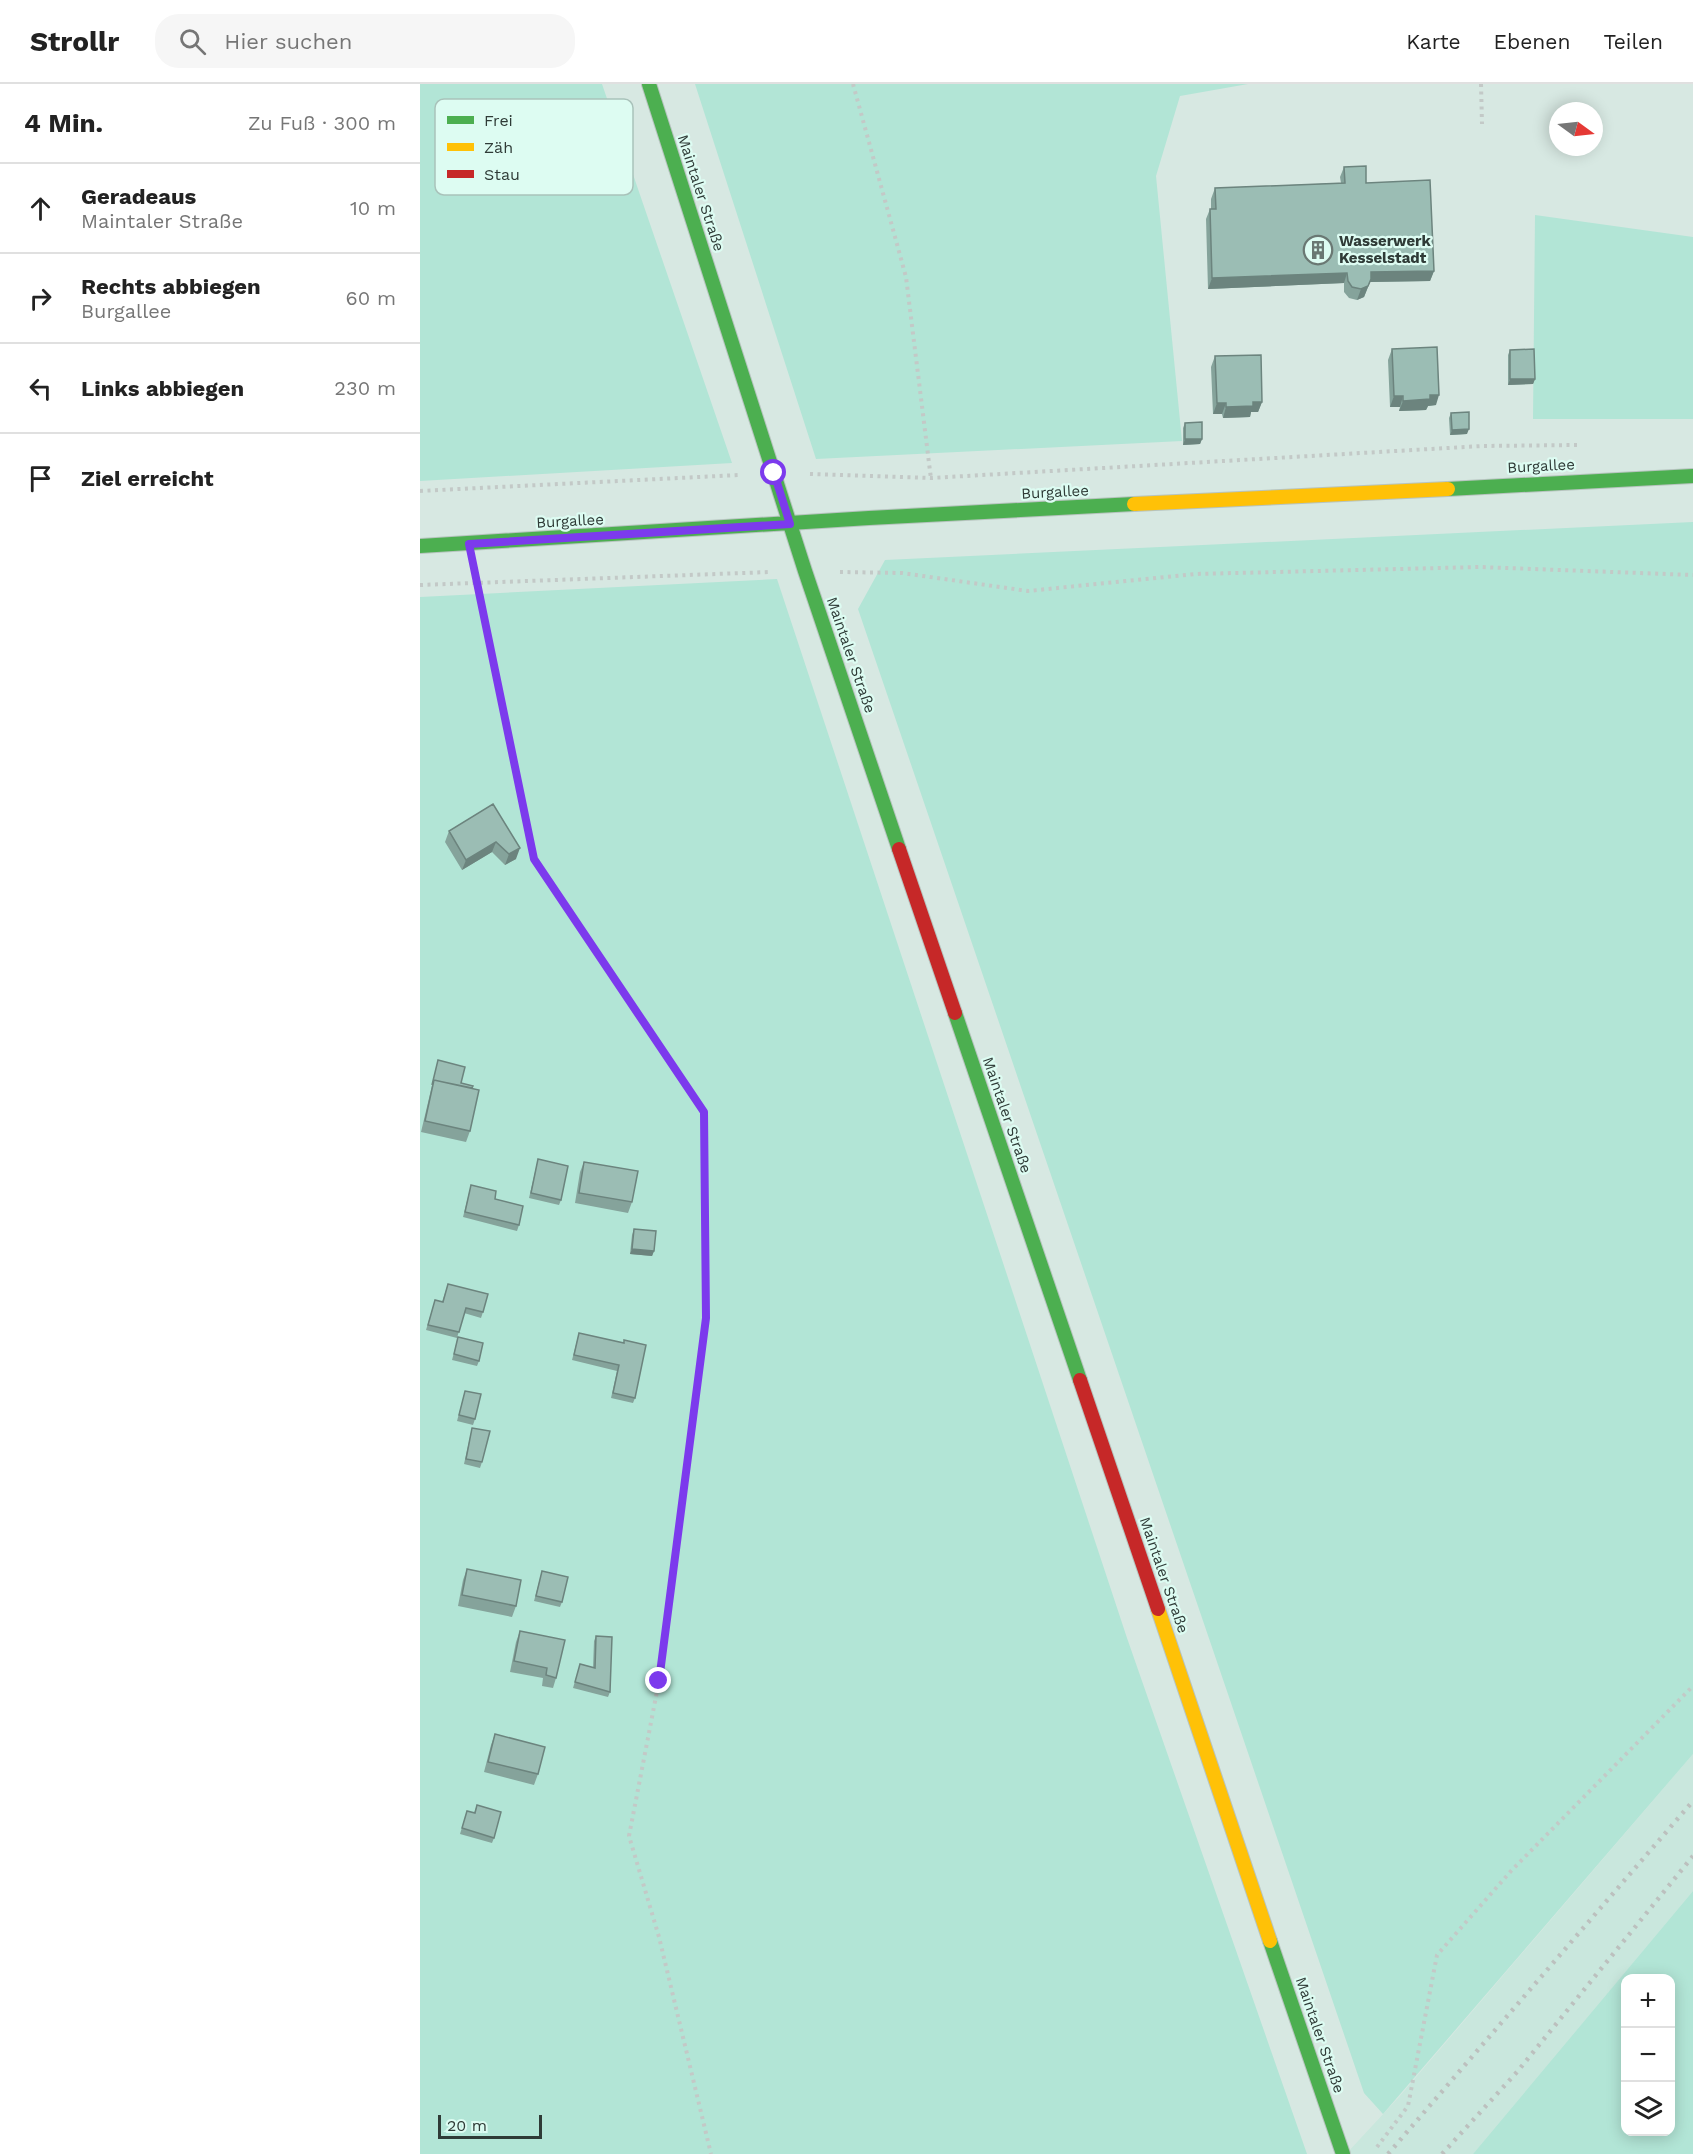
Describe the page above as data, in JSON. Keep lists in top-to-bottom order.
{
  "streets": {
    "main road": ["Maintaler Straße", "Burgallee"]
  },
  "crossings": [
    ["Maintaler Straße", "Burgallee"]
  ],
  "places": {
    "building": ["Wasserwerk Kesselstadt"]
  },
  "legend": ["Frei", "Zäh", "Stau"],
  "scale_bar": "20 m",
  "north": "right",
  "page": {
    "header": "Strollr",
    "search": "Hier suchen",
    "nav": ["Karte", "Ebenen", "Teilen"],
    "heading": ["4 Min.", "Zu Fuß · 300 m"],
    "list": [
      ["Geradeaus", "Maintaler Straße", "10 m"],
      ["Rechts abbiegen", "Burgallee", "60 m"],
      ["Links abbiegen", "230 m"],
      "Ziel erreicht"
    ],
    "map_buttons": ["+", "−"],
    "scale": "20 m"
  }
}
